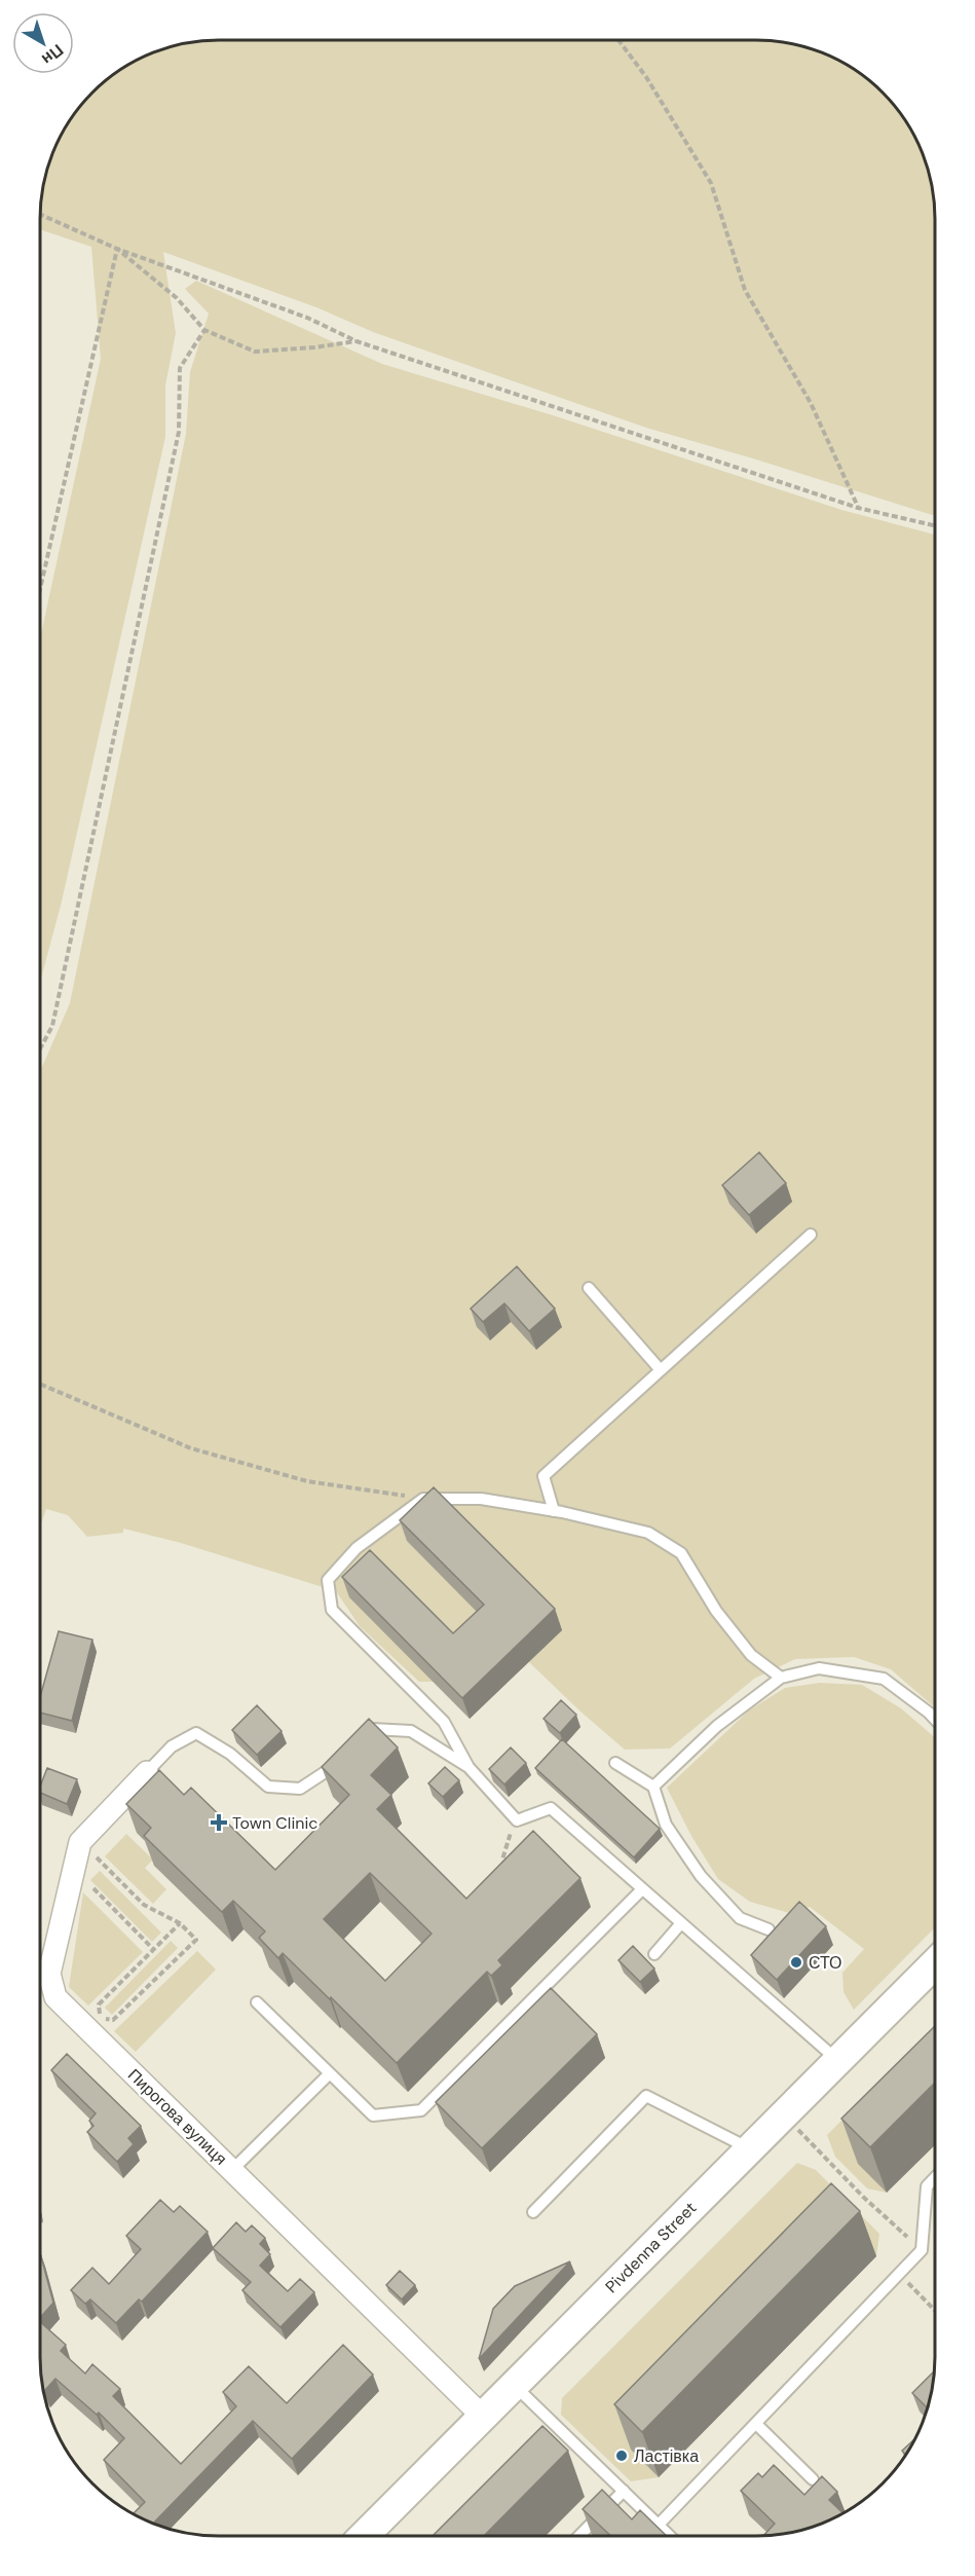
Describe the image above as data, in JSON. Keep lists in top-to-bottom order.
{
  "streets": {
    "street": ["Пирогова вулиця", "Pivdenna Street"]
  },
  "crossings": [
    ["Пирогова вулиця", "Pivdenna Street"]
  ],
  "places": {
    "health": ["Town Clinic"],
    "other": ["СТО", "Ластівка"]
  },
  "north": "bottom right"
}
